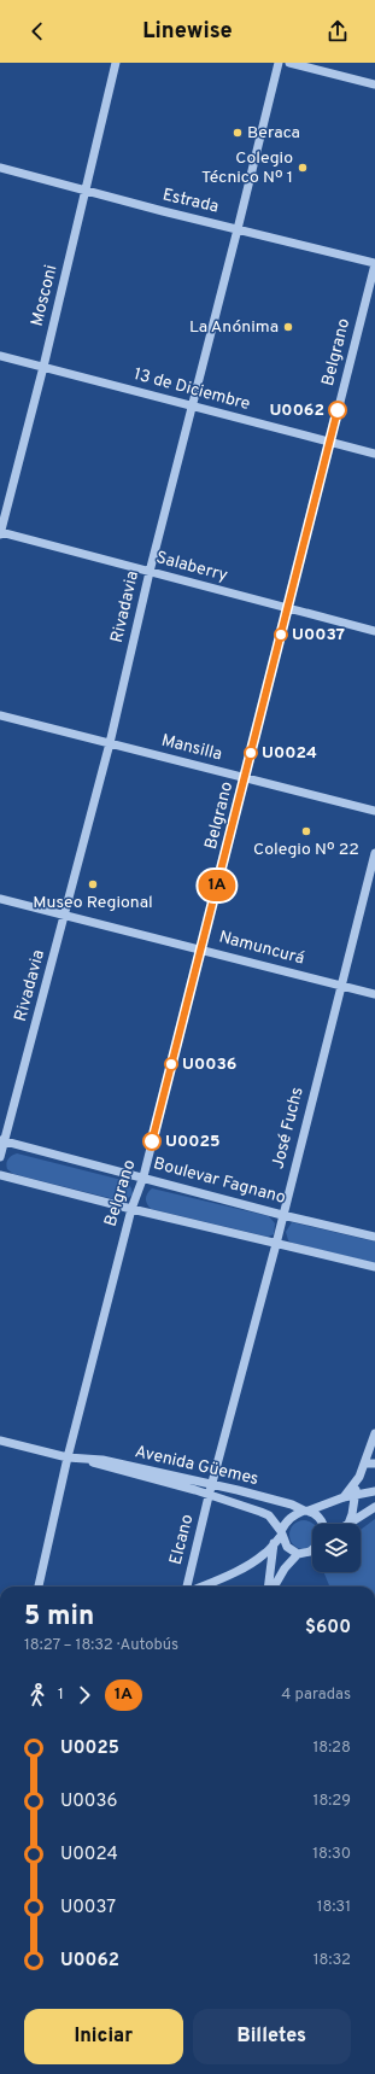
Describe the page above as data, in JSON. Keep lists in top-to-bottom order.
{
  "streets": {
    "street": [
      "Estrada",
      "Mosconi",
      "Belgrano",
      "13 de Diciembre",
      "Salaberry",
      "Rivadavia",
      "Mansilla",
      "Namuncurá",
      "José Fuchs",
      "Boulevar Fagnano",
      "Avenida Güemes",
      "Elcano"
    ]
  },
  "crossings": [
    ["Estrada", "Mosconi"],
    ["Estrada", "Belgrano"],
    ["Estrada", "Rivadavia"],
    ["Mosconi", "13 de Diciembre"],
    ["Mosconi", "Salaberry"],
    ["Belgrano", "13 de Diciembre"],
    ["Belgrano", "Salaberry"],
    ["Belgrano", "Mansilla"],
    ["Belgrano", "Namuncurá"],
    ["Belgrano", "Boulevar Fagnano"],
    ["Belgrano", "Avenida Güemes"],
    ["13 de Diciembre", "Rivadavia"],
    ["Salaberry", "Rivadavia"],
    ["Rivadavia", "Mansilla"],
    ["Rivadavia", "Namuncurá"],
    ["Rivadavia", "Boulevar Fagnano"],
    ["Namuncurá", "José Fuchs"],
    ["José Fuchs", "Boulevar Fagnano"],
    ["José Fuchs", "Avenida Güemes"],
    ["José Fuchs", "Elcano"],
    ["Avenida Güemes", "Elcano"]
  ],
  "places": [
    "Beraca",
    "Colegio Técnico Nº 1",
    "La Anónima",
    "U0062",
    "U0037",
    "U0024",
    "Colegio Nº 22",
    "Museo Regional",
    "U0036",
    "U0025"
  ],
  "lines": ["bus line 1A"],
  "page": {
    "header": "Linewise",
    "on_map": "1A",
    "heading": ["5 min", "18:27 – 18:32 · Autobús", "$600"],
    "legs": ["1", "1A", "4 paradas"],
    "list": [
      {
        "name": "U0025",
        "value": "18:28"
      },
      {
        "name": "U0036",
        "value": "18:29"
      },
      {
        "name": "U0024",
        "value": "18:30"
      },
      {
        "name": "U0037",
        "value": "18:31"
      },
      {
        "name": "U0062",
        "value": "18:32"
      }
    ],
    "buttons": ["Iniciar", "Billetes"]
  }
}
